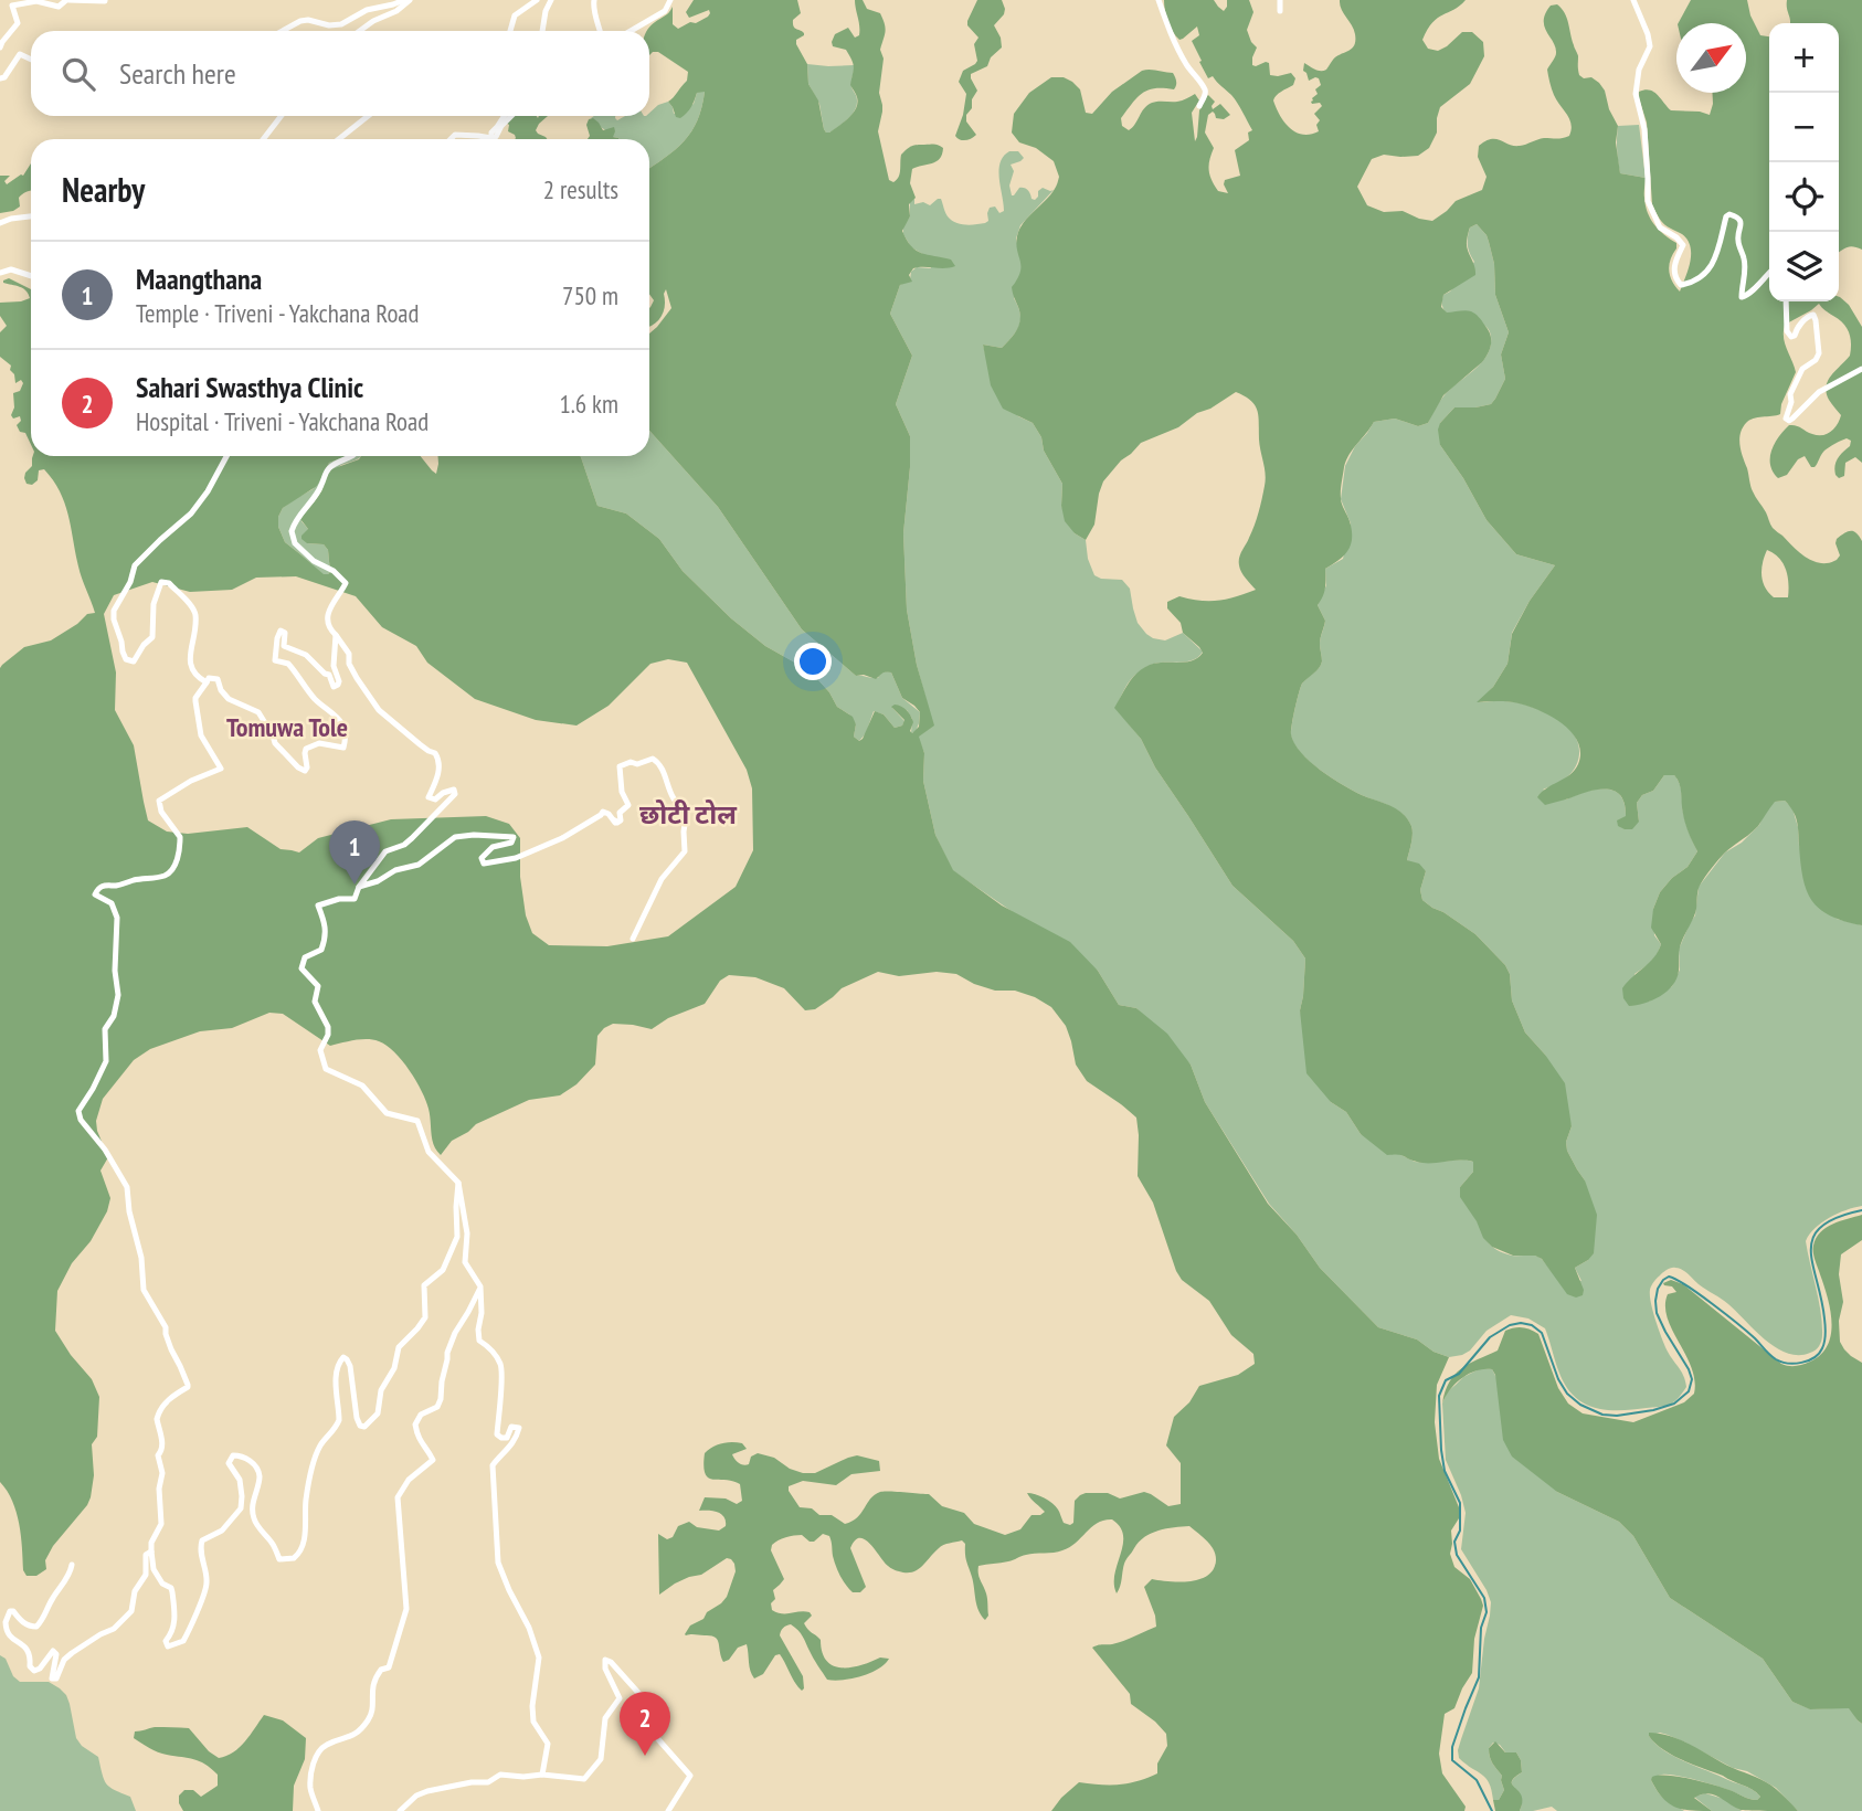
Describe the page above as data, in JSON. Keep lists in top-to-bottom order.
{
  "districts": ["Tomuwa Tole", "छोटी टोल"],
  "north": "top right",
  "page": {
    "map_buttons": ["+", "−"],
    "search": "Search here",
    "heading": ["Nearby", "2 results"],
    "list": [
      {
        "mark": "1",
        "name": "Maangthana",
        "note": "Temple · Triveni - Yakchana Road",
        "value": "750 m"
      },
      {
        "mark": "2",
        "name": "Sahari Swasthya Clinic",
        "note": "Hospital · Triveni - Yakchana Road",
        "value": "1.6 km"
      }
    ],
    "pins": ["1", "2"]
  }
}
